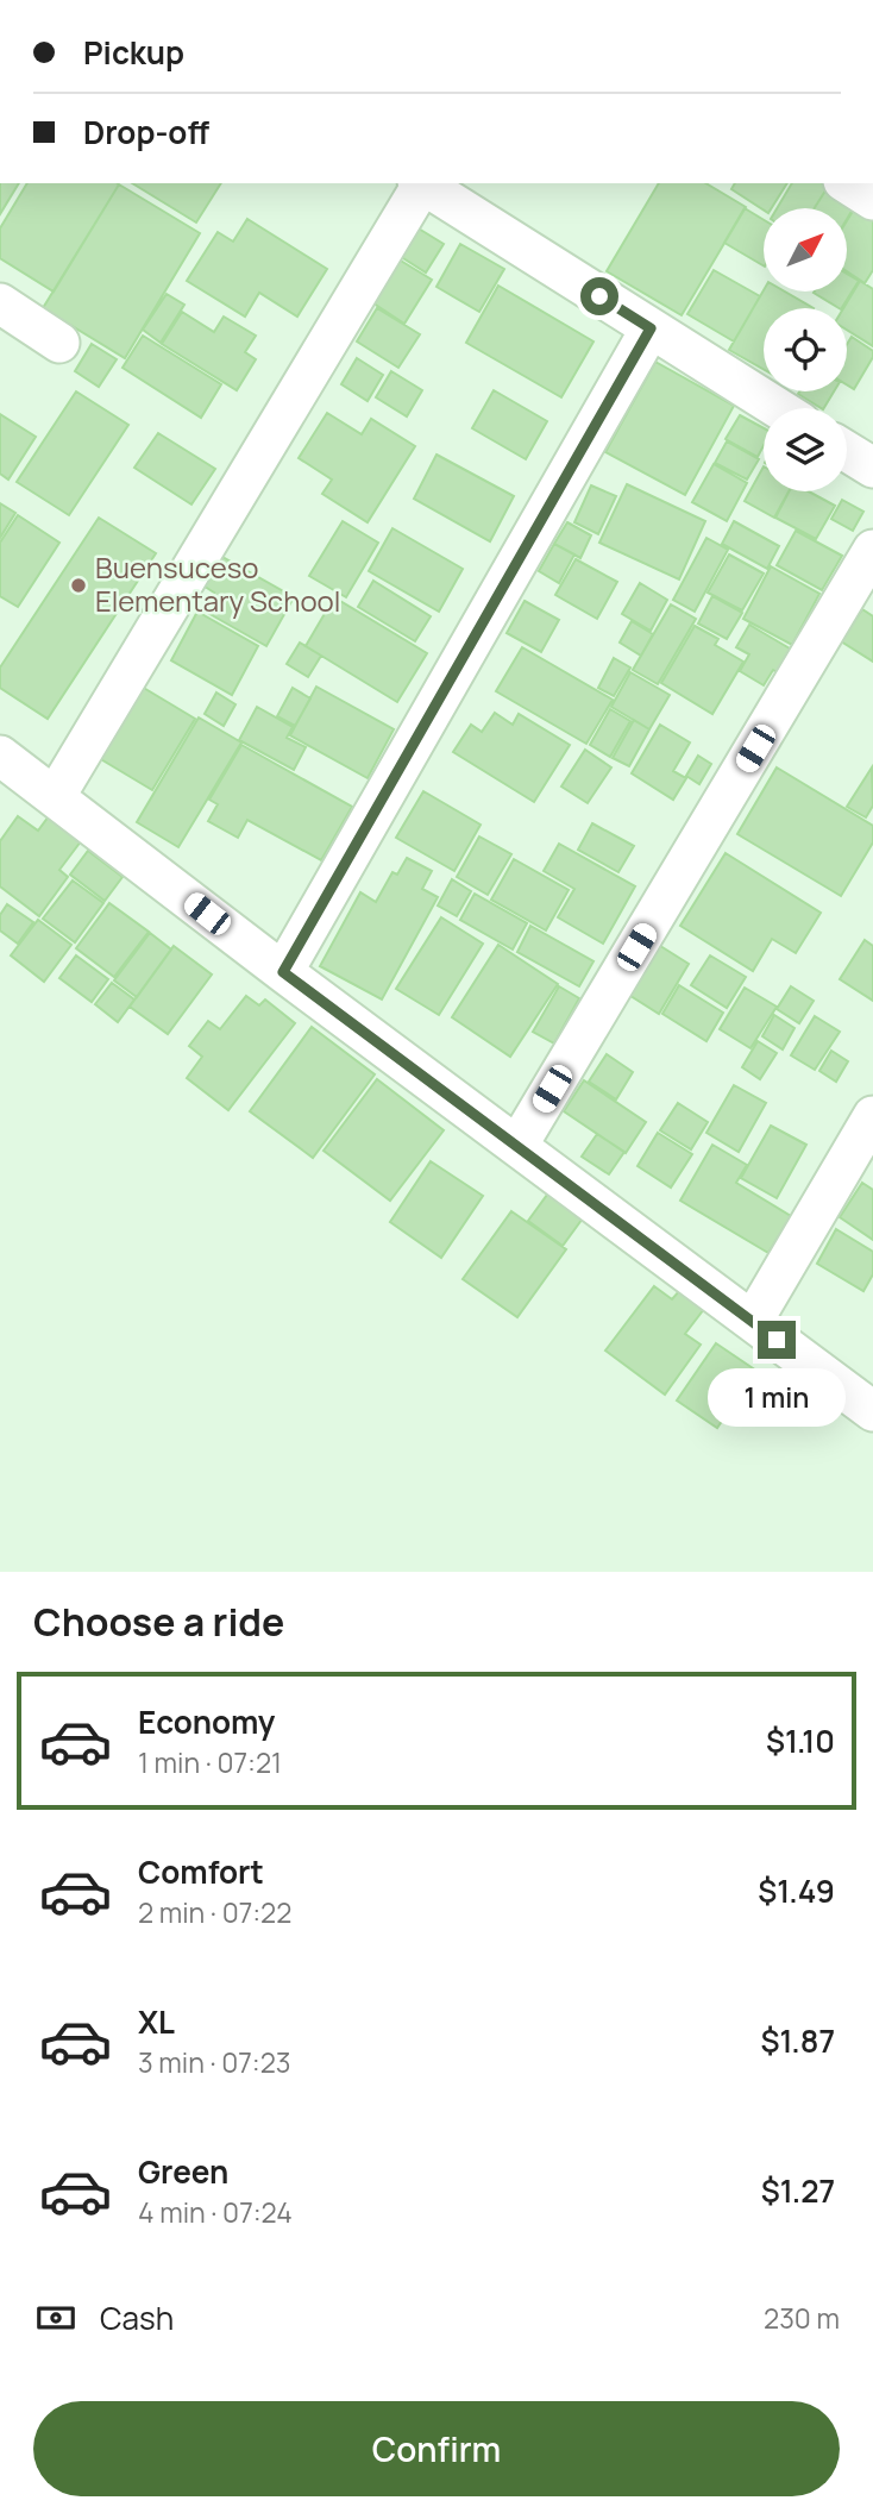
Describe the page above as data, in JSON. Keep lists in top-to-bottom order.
{
  "places": ["Buensuceso Elementary School"],
  "north": "top right",
  "page": {
    "banner": ["Pickup", "Drop-off"],
    "bubble": "1 min",
    "heading": "Choose a ride",
    "list": [
      {
        "name": "Economy",
        "note": "1 min · 07:21",
        "value": "$1.10"
      },
      {
        "name": "Comfort",
        "note": "2 min · 07:22",
        "value": "$1.49"
      },
      {
        "name": "XL",
        "note": "3 min · 07:23",
        "value": "$1.87"
      },
      {
        "name": "Green",
        "note": "4 min · 07:24",
        "value": "$1.27"
      }
    ],
    "pay": ["Cash", "230 m"],
    "buttons": "Confirm"
  }
}
